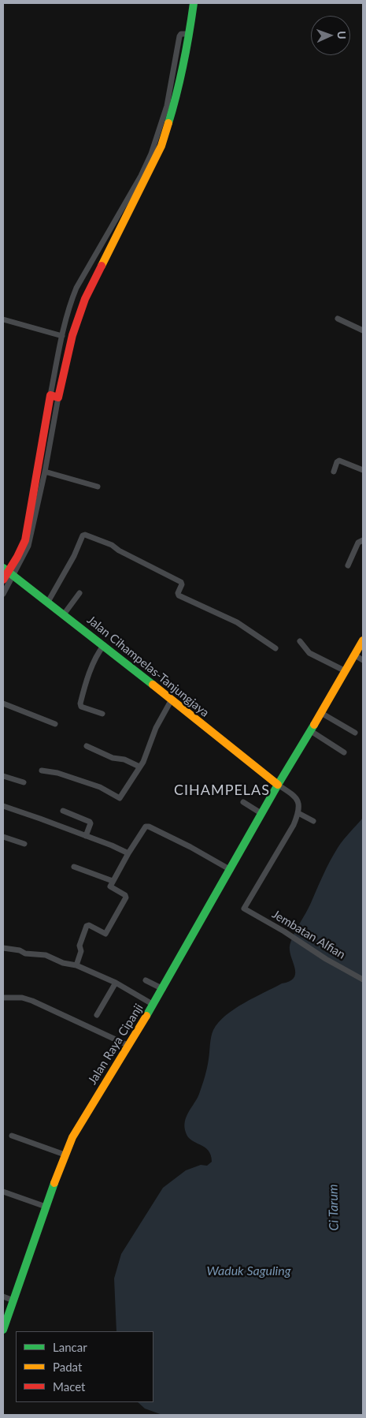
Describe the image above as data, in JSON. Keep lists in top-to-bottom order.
{
  "streets": {
    "main road": ["Jalan Cihampelas-Tanjungjaya", "Jalan Raya Cipanji"],
    "street": ["Jembatan Alfian"]
  },
  "crossings": [
    ["Jalan Cihampelas-Tanjungjaya", "Jalan Raya Cipanji"]
  ],
  "districts": ["CIHAMPELAS"],
  "water": ["Ci Tarum", "Waduk Saguling"],
  "legend": ["Lancar", "Padat", "Macet"],
  "north": "right"
}
